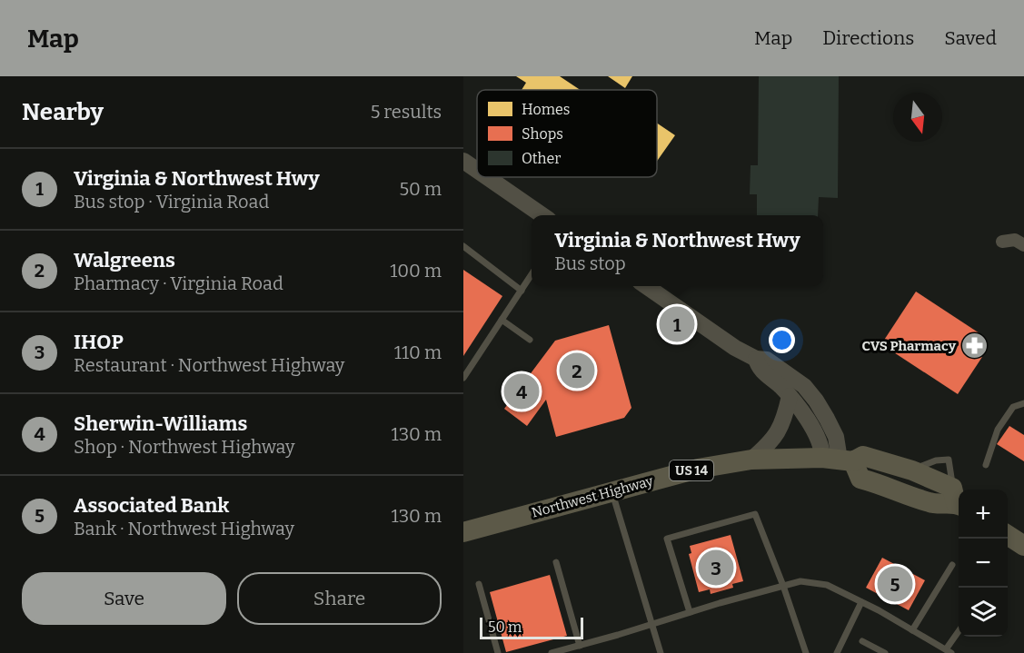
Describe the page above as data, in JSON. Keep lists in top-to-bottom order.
{
  "streets": {
    "main road": ["US 14", "Northwest Highway"]
  },
  "places": {
    "pharmacy": ["CVS Pharmacy"]
  },
  "legend": ["Homes", "Shops", "Other"],
  "scale_bar": "50 m",
  "north": "bottom",
  "page": {
    "header": "Map",
    "nav": ["Map", "Directions", "Saved"],
    "heading": ["Nearby", "5 results"],
    "list": [
      {
        "mark": "1",
        "name": "Virginia & Northwest Hwy",
        "note": "Bus stop · Virginia Road",
        "value": "50 m"
      },
      {
        "mark": "2",
        "name": "Walgreens",
        "note": "Pharmacy · Virginia Road",
        "value": "100 m"
      },
      {
        "mark": "3",
        "name": "IHOP",
        "note": "Restaurant · Northwest Highway",
        "value": "110 m"
      },
      {
        "mark": "4",
        "name": "Sherwin-Williams",
        "note": "Shop · Northwest Highway",
        "value": "130 m"
      },
      {
        "mark": "5",
        "name": "Associated Bank",
        "note": "Bank · Northwest Highway",
        "value": "130 m"
      }
    ],
    "popup": ["Virginia & Northwest Hwy", "Bus stop"],
    "pins": [
      "1",
      "2",
      "4",
      "3",
      "5"
    ],
    "map_buttons": ["+", "−"],
    "buttons": ["Save", "Share"],
    "scale": "50 m"
  }
}
